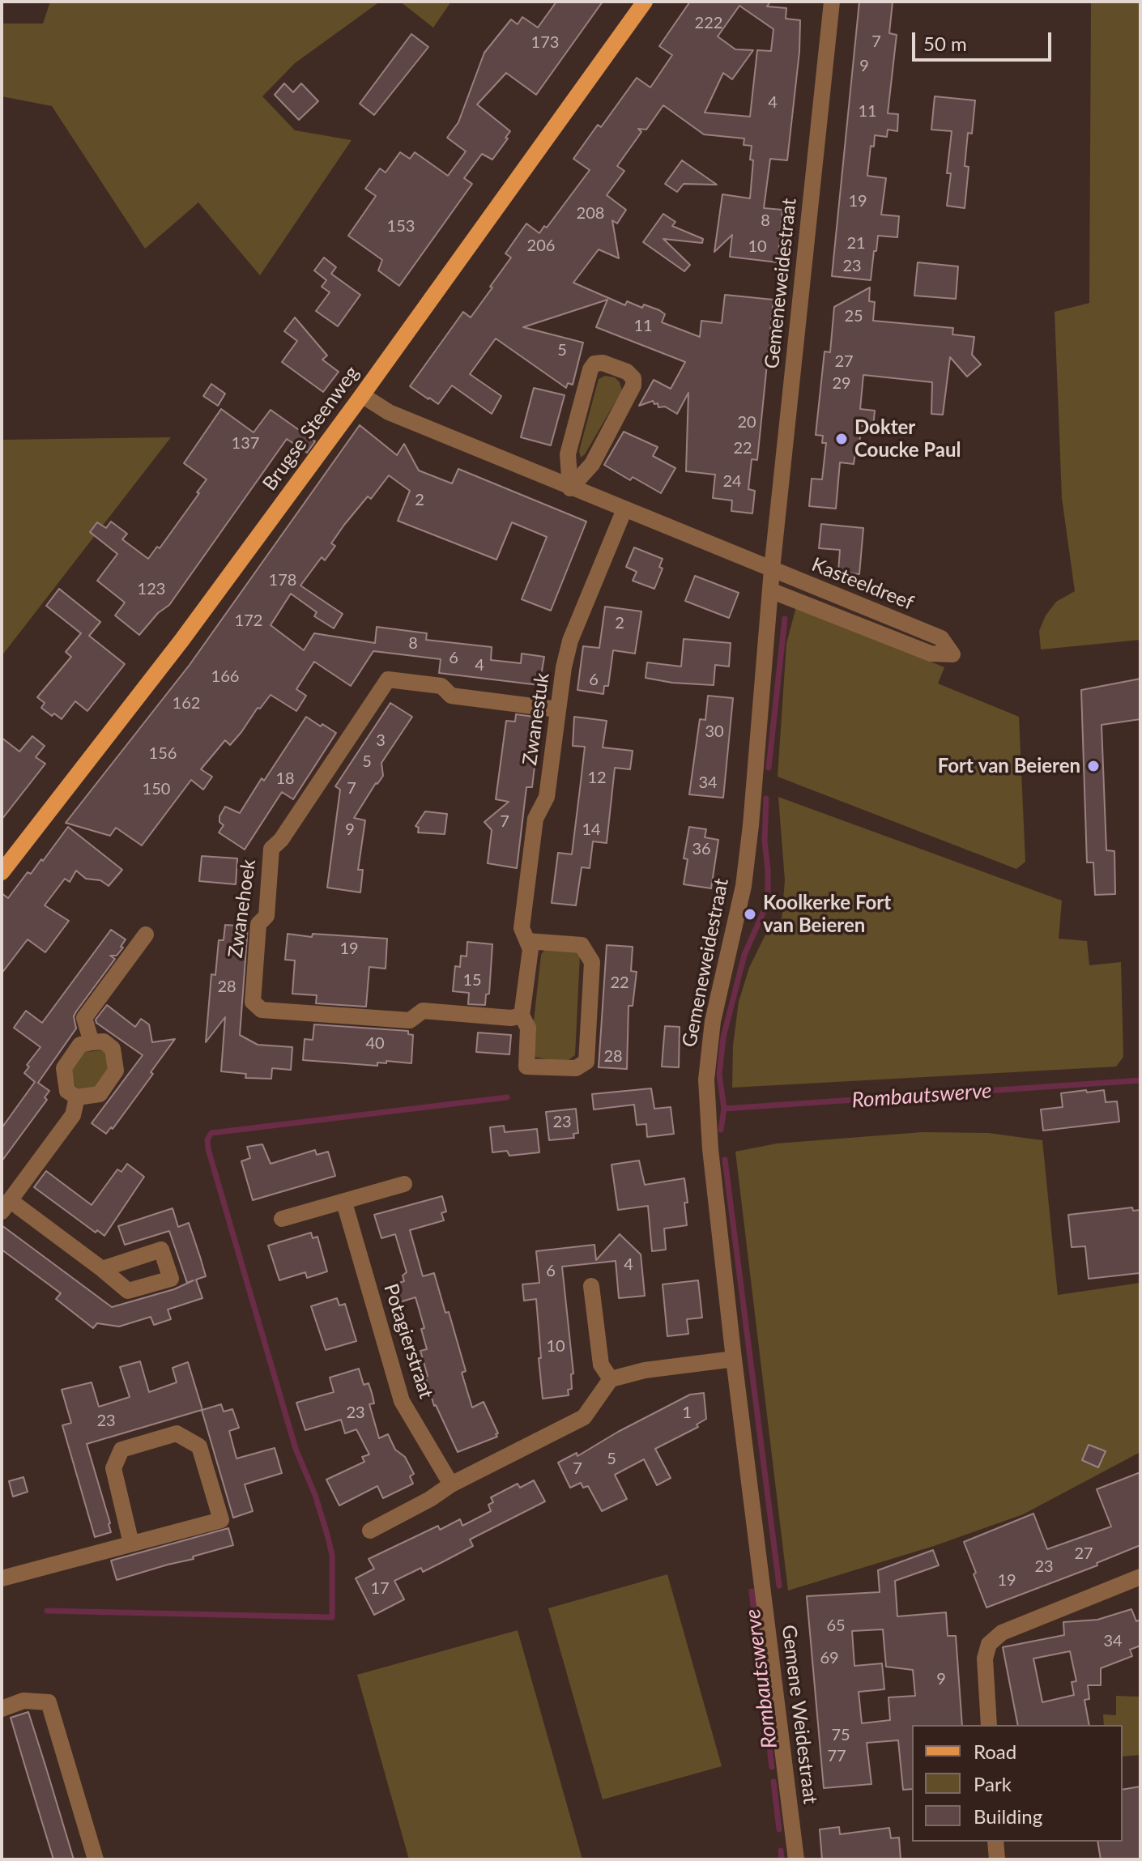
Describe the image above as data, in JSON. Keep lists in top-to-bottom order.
{
  "streets": {
    "main road": ["Brugse Steenweg"],
    "street": [
      "Gemeneweidestraat",
      "Kasteeldreef",
      "Zwanestuk",
      "Zwanehoek",
      "Potagierstraat",
      "Gemene Weidestraat"
    ]
  },
  "crossings": [
    ["Gemeneweidestraat", "Kasteeldreef"],
    ["Gemeneweidestraat", "Gemene Weidestraat"],
    ["Brugse Steenweg", "Kasteeldreef"],
    ["Kasteeldreef", "Zwanestuk"],
    ["Zwanestuk", "Zwanehoek"]
  ],
  "water": ["Rombautswerve"],
  "places": ["Dokter Coucke Paul", "Fort van Beieren", "Koolkerke Fort van Beieren"],
  "house_numbers": [
    "222",
    "7",
    "173",
    "9",
    "4",
    "11",
    "19",
    "208",
    "8",
    "153",
    "21",
    "206",
    "10",
    "23",
    "25",
    "11",
    "5",
    "27",
    "29",
    "20",
    "137",
    "22",
    "24",
    "2",
    "178",
    "123",
    "172",
    "2",
    "8",
    "6",
    "4",
    "166",
    "6",
    "162",
    "30",
    "3",
    "156",
    "5",
    "12",
    "18",
    "34",
    "7",
    "150",
    "7",
    "9",
    "14",
    "36",
    "19",
    "15",
    "22",
    "28",
    "40",
    "28",
    "23",
    "4",
    "6",
    "10",
    "23",
    "1",
    "23",
    "5",
    "7",
    "27",
    "23",
    "19",
    "17",
    "65",
    "34",
    "69",
    "9",
    "75",
    "77"
  ],
  "legend": ["Road", "Park", "Building"],
  "scale_bar": "50 m"
}
